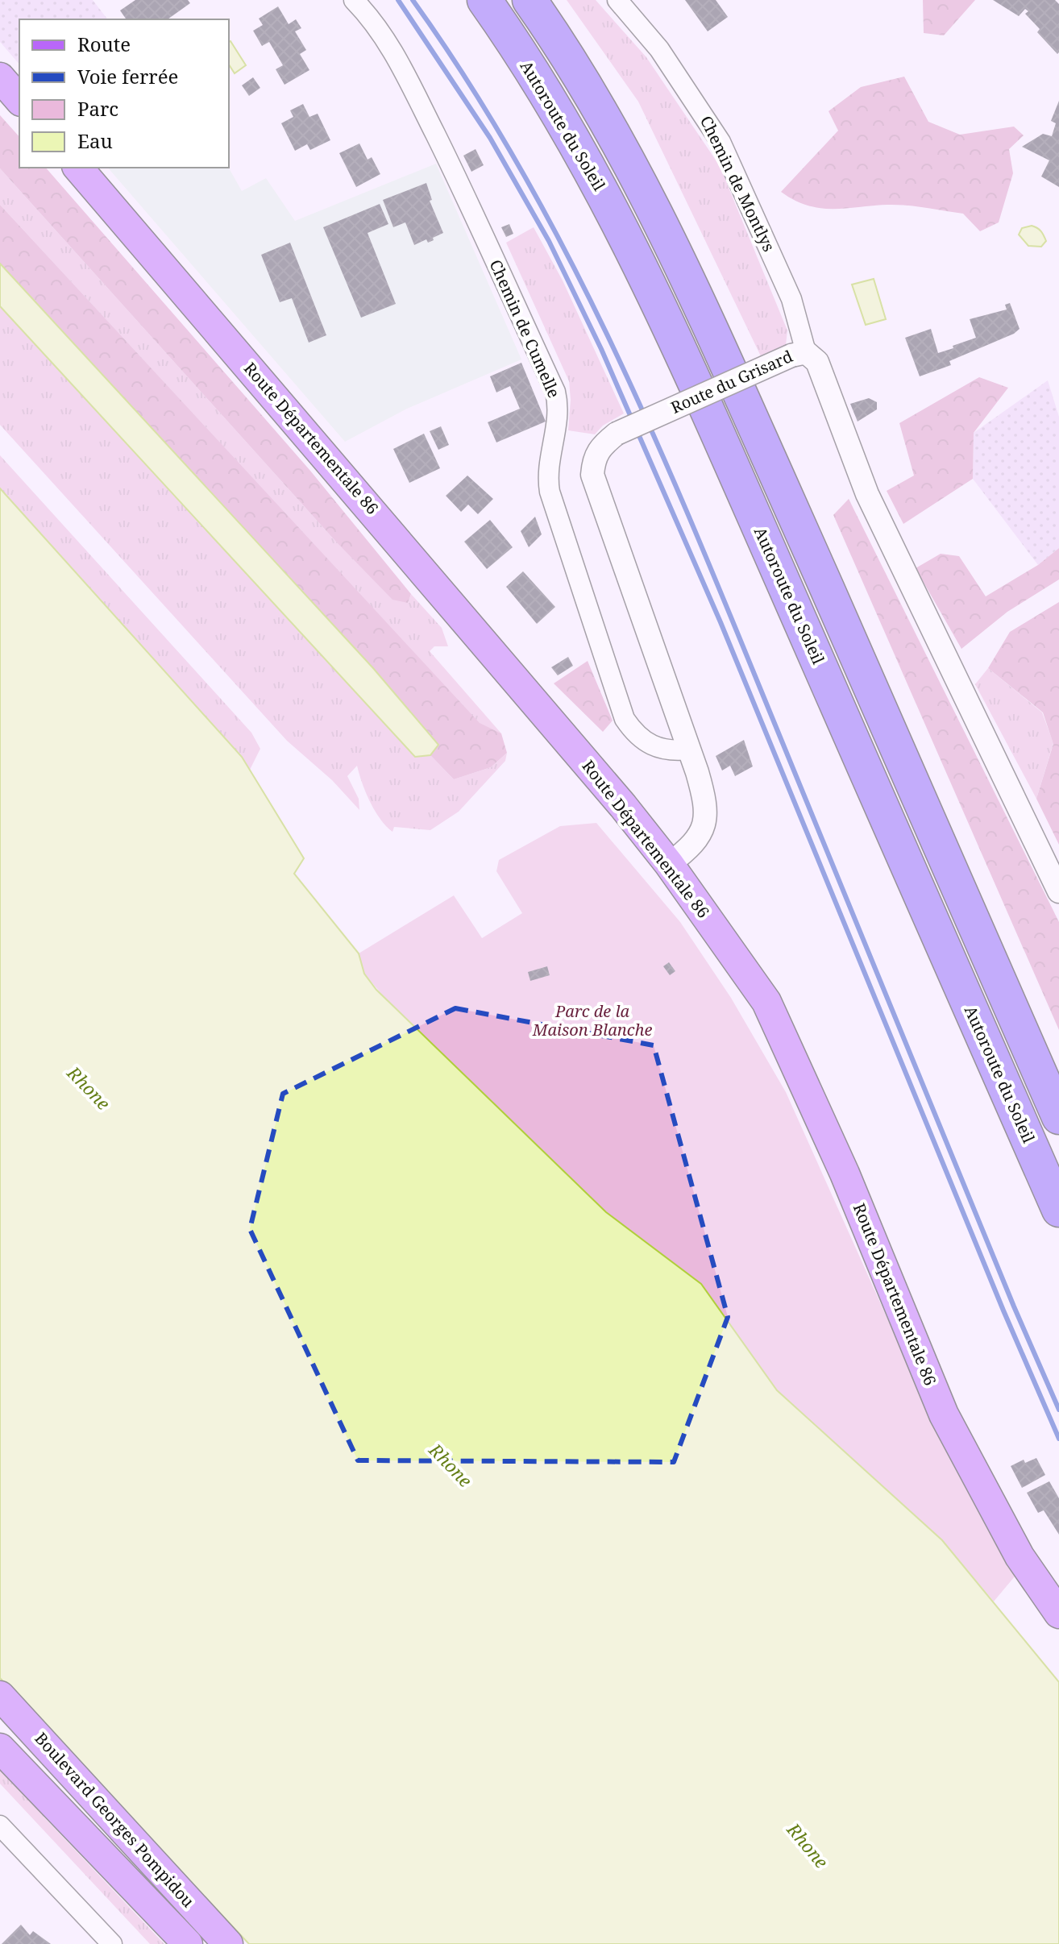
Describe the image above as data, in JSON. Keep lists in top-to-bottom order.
{
  "streets": {
    "highway": ["Autoroute du Soleil"],
    "main road": ["Route Départementale 86", "Boulevard Georges Pompidou"],
    "street": ["Chemin de Montlys", "Chemin de Cumelle", "Route du Grisard"]
  },
  "crossings": [
    ["Chemin de Montlys", "Route du Grisard"],
    ["Chemin de Cumelle", "Route du Grisard"],
    ["Route du Grisard", "Route Départementale 86"]
  ],
  "water": ["Rhone"],
  "parks": ["Parc de la Maison Blanche"],
  "legend": [
    "Route",
    "Voie ferrée",
    "Parc",
    "Eau"
  ]
}
